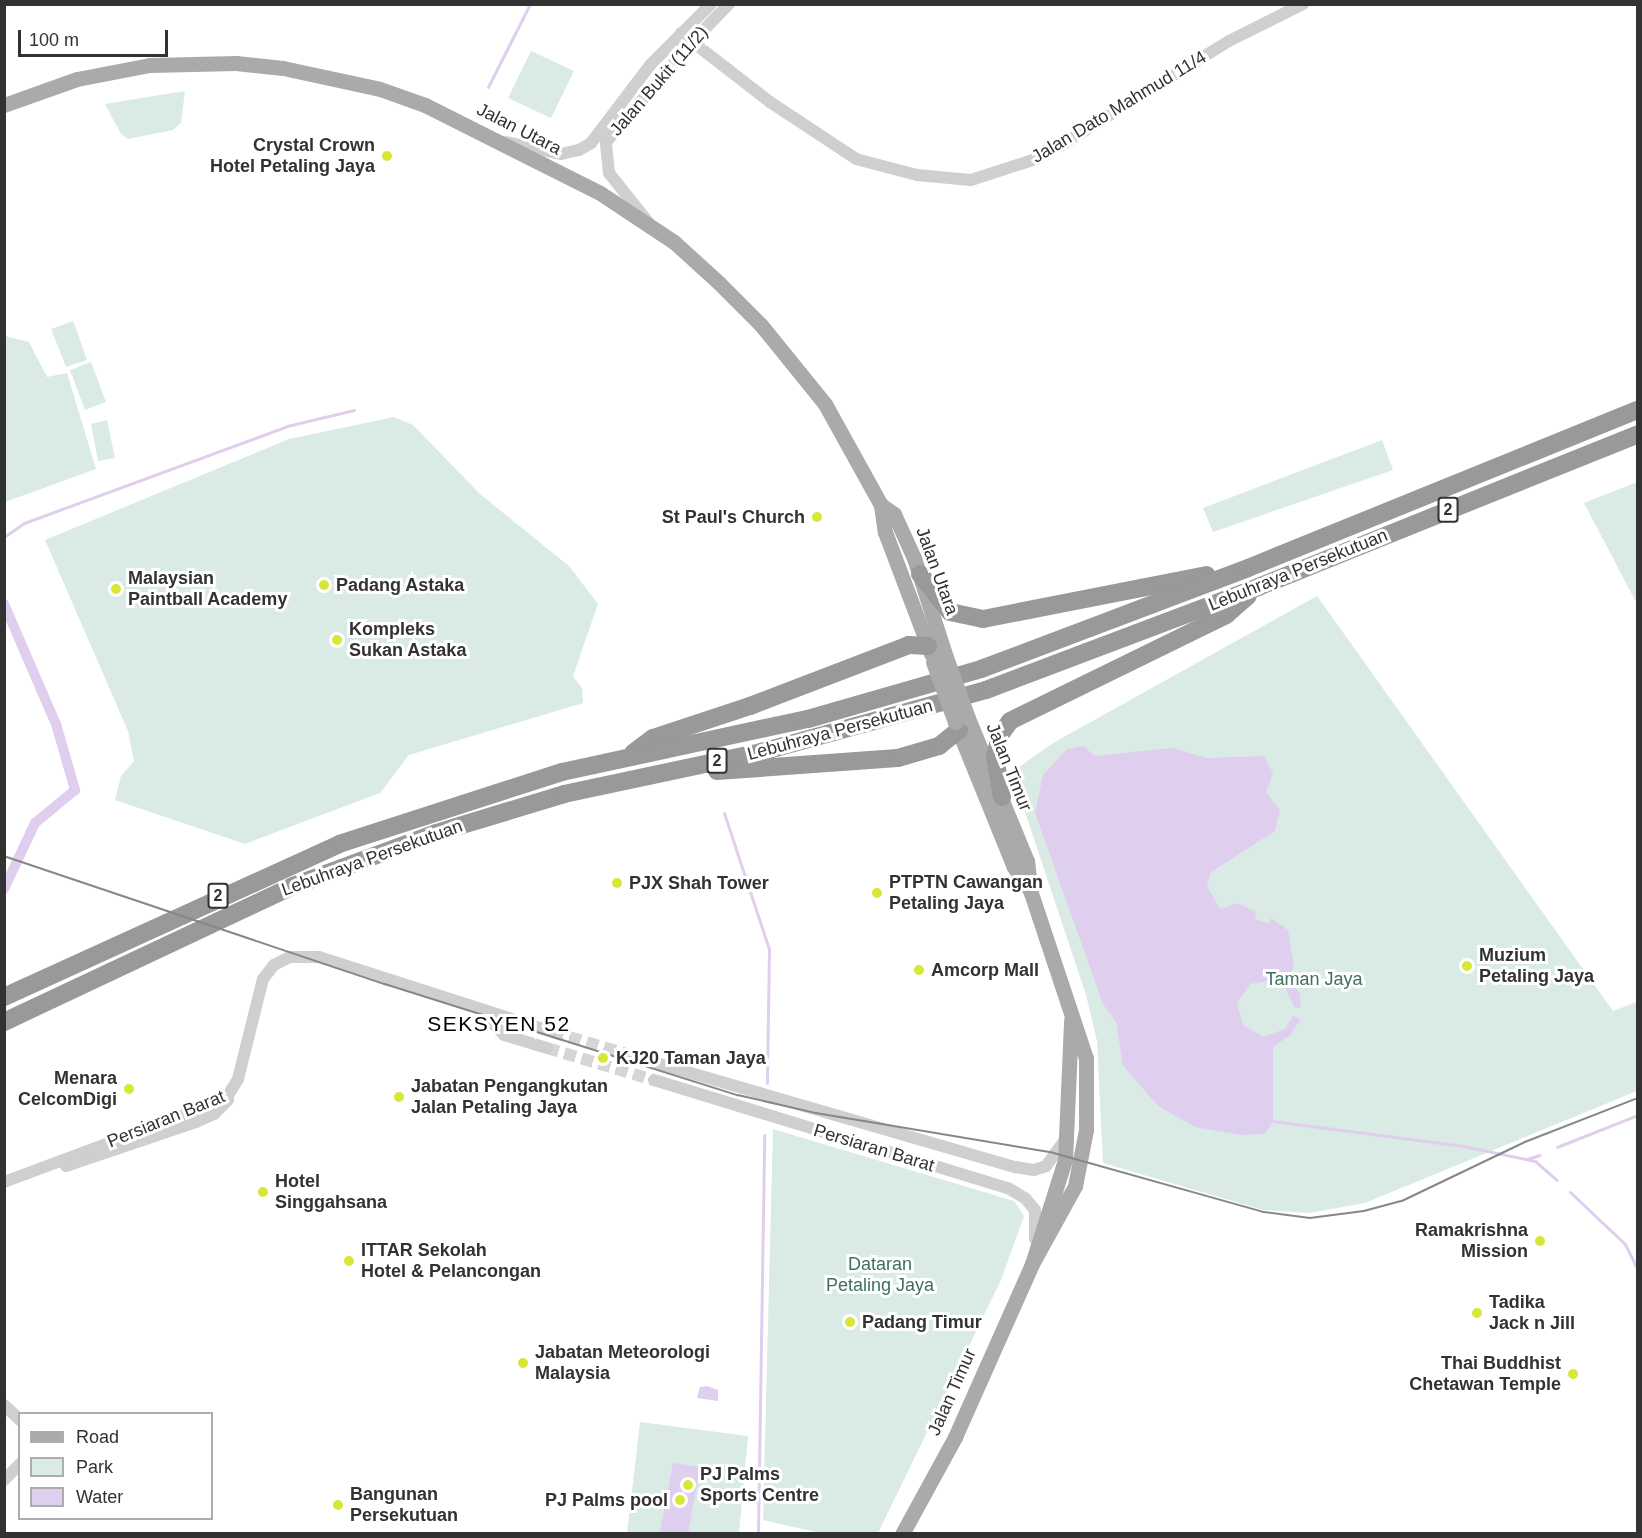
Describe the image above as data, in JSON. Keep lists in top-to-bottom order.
{
  "streets": {
    "highway": ["2", "Lebuhraya Persekutuan"],
    "main road": ["Jalan Utara", "Jalan Timur"],
    "street": ["Jalan Bukit (11/2)", "Jalan Dato Mahmud 11/4", "Persiaran Barat"]
  },
  "crossings": [
    ["Jalan Bukit (11/2)", "Jalan Dato Mahmud 11/4"],
    ["Jalan Bukit (11/2)", "Jalan Utara"],
    ["Jalan Utara", "Jalan Timur"],
    ["Jalan Timur", "Persiaran Barat"]
  ],
  "districts": ["SEKSYEN 52"],
  "parks": ["Taman Jaya", "Dataran Petaling Jaya"],
  "places": [
    "Crystal Crown Hotel Petaling Jaya",
    "St Paul's Church",
    "Padang Astaka",
    "Malaysian Paintball Academy",
    "Kompleks Sukan Astaka",
    "PJX Shah Tower",
    "PTPTN Cawangan Petaling Jaya",
    "Muzium Petaling Jaya",
    "Amcorp Mall",
    "KJ20 Taman Jaya",
    "Menara CelcomDigi",
    "Jabatan Pengangkutan Jalan Petaling Jaya",
    "Hotel Singgahsana",
    "Ramakrishna Mission",
    "ITTAR Sekolah Hotel & Pelancongan",
    "Tadika Jack n Jill",
    "Padang Timur",
    "Jabatan Meteorologi Malaysia",
    "Thai Buddhist Chetawan Temple",
    "PJ Palms Sports Centre",
    "PJ Palms pool",
    "Bangunan Persekutuan"
  ],
  "legend": ["Road", "Park", "Water"],
  "scale_bar": "100 m"
}
